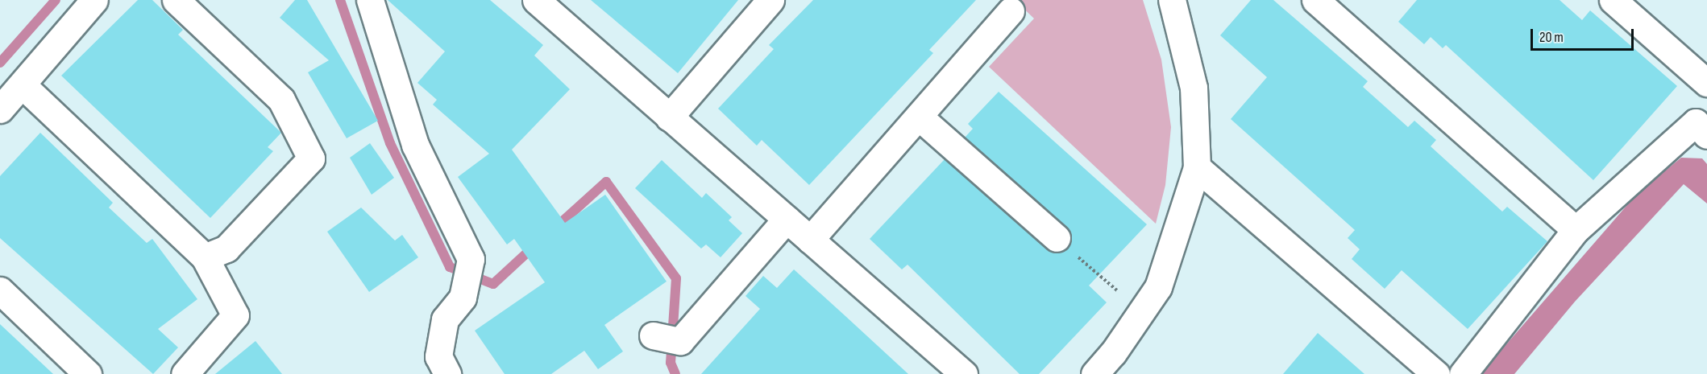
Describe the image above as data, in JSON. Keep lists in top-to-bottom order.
{
  "scale_bar": "20 m"
}
